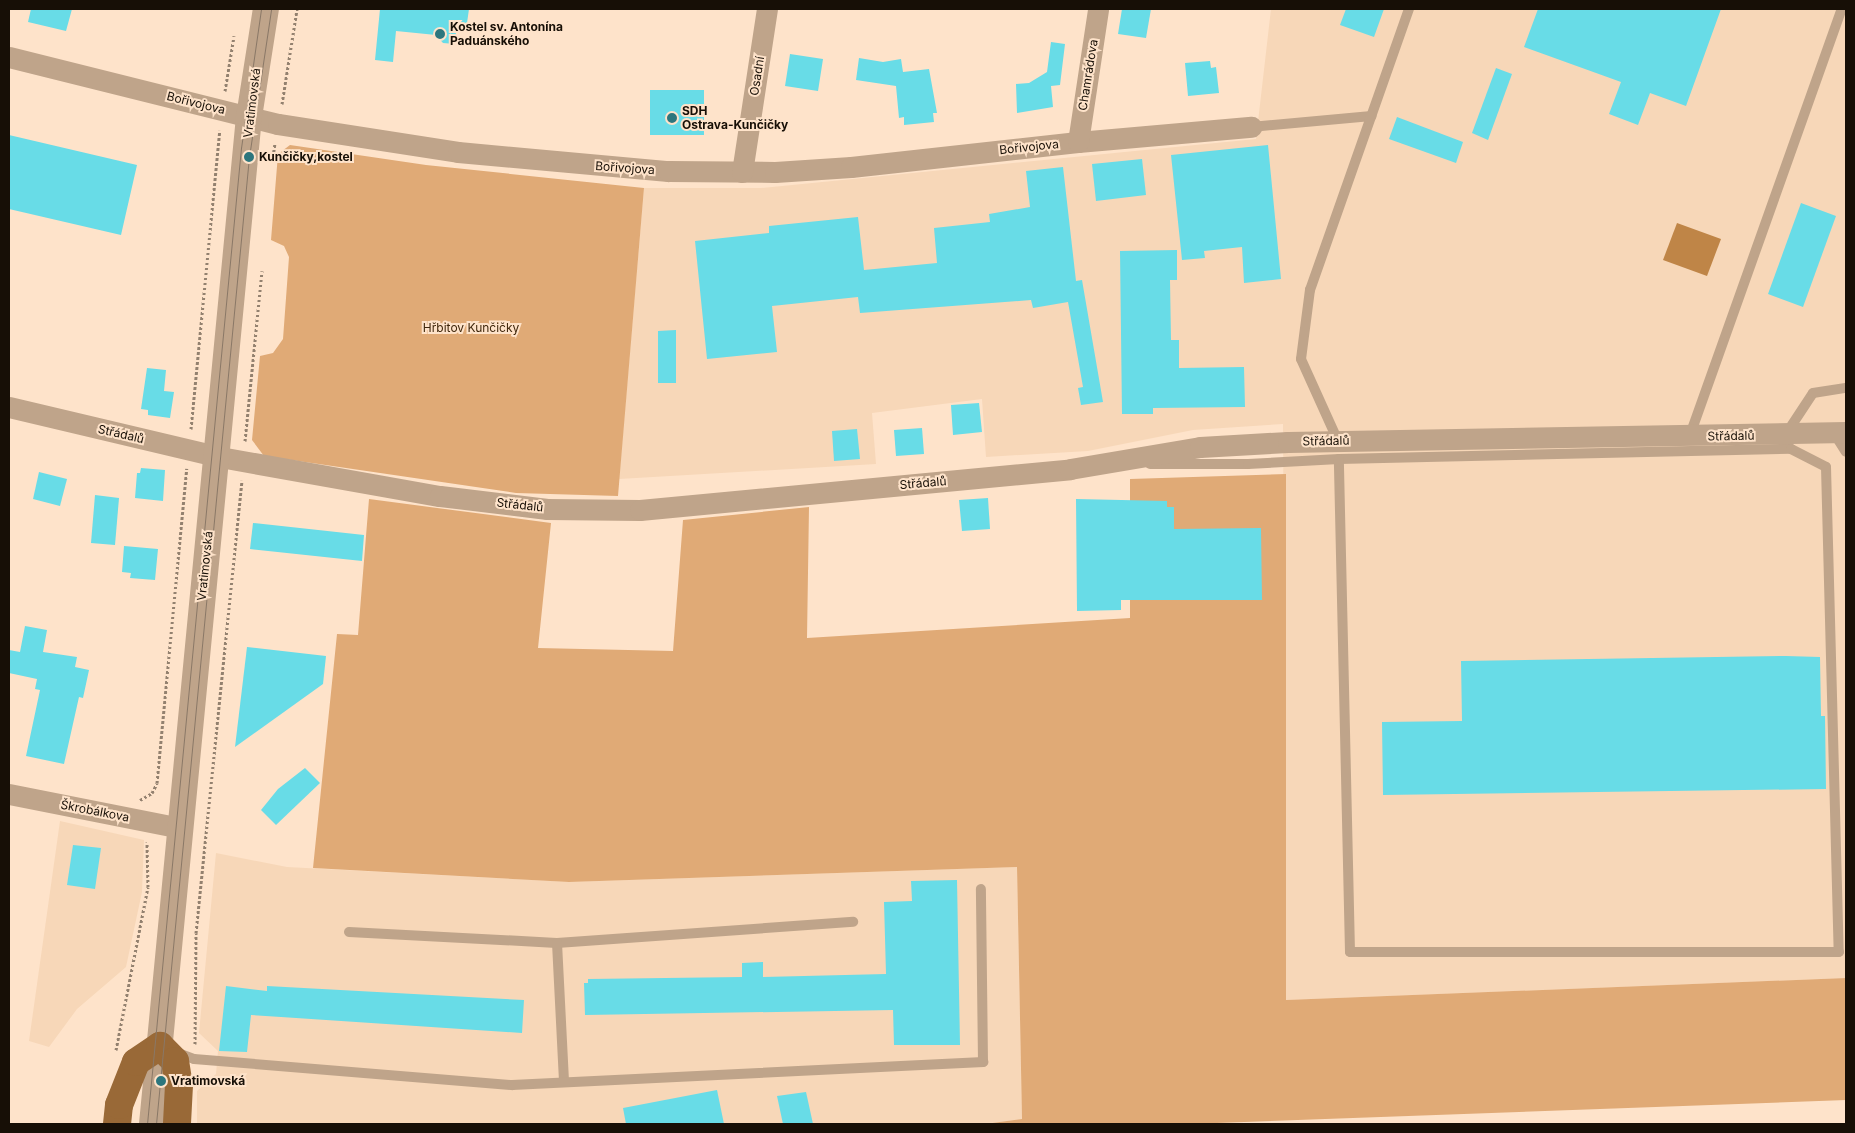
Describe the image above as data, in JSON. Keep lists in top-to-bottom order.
{
  "streets": {
    "street": [
      "Chamrádova",
      "Osadní",
      "Bořivojova",
      "Vratimovská",
      "Střádalů",
      "Škrobálkova"
    ]
  },
  "crossings": [
    ["Chamrádova", "Bořivojova"],
    ["Osadní", "Bořivojova"],
    ["Bořivojova", "Vratimovská"],
    ["Vratimovská", "Střádalů"],
    ["Vratimovská", "Škrobálkova"]
  ],
  "parks": ["Hřbitov Kunčičky"],
  "places": [
    "Kostel sv. Antonína Paduánského",
    "SDH Ostrava-Kunčičky",
    "Kunčičky,kostel",
    "Vratimovská"
  ]
}
